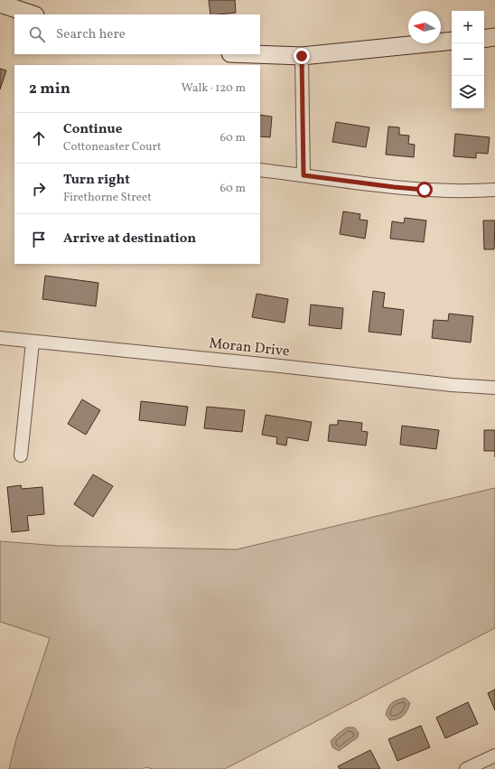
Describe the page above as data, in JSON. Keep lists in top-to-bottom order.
{
  "streets": {
    "street": ["Moran Drive"]
  },
  "north": "left",
  "page": {
    "map_buttons": ["+", "−"],
    "search": "Search here",
    "heading": ["2 min", "Walk · 120 m"],
    "list": [
      ["Continue", "Cottoneaster Court", "60 m"],
      ["Turn right", "Firethorne Street", "60 m"],
      "Arrive at destination"
    ]
  }
}
